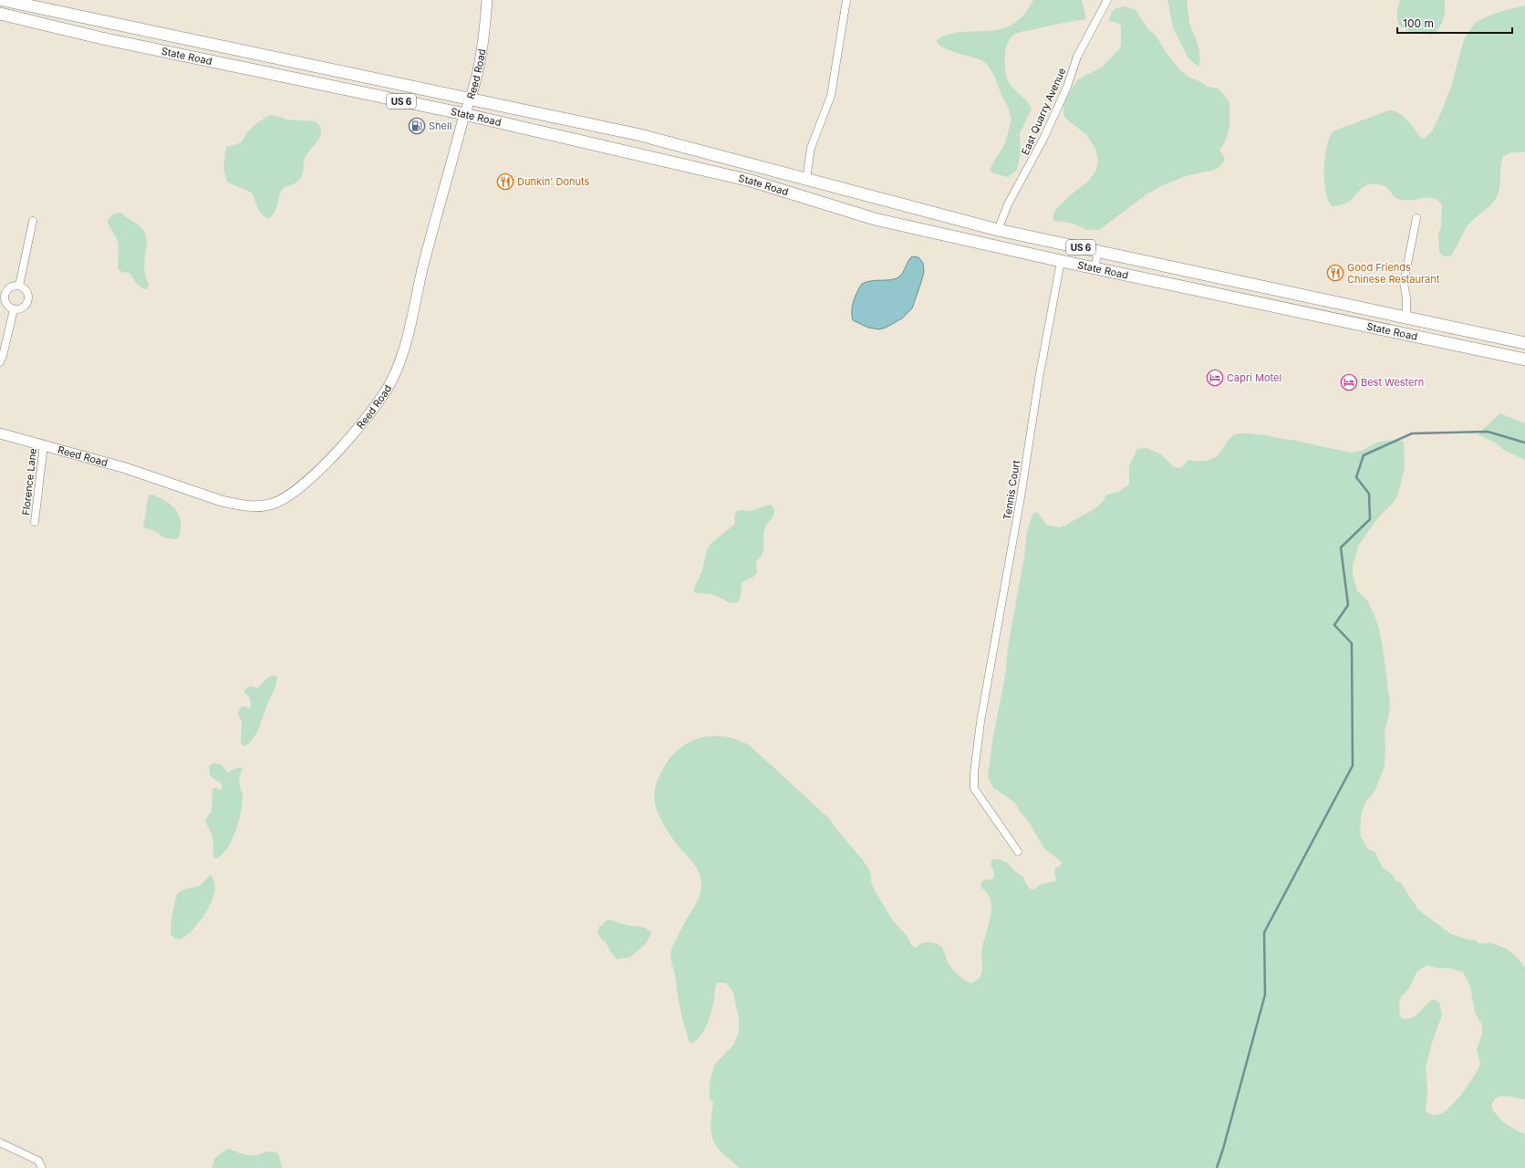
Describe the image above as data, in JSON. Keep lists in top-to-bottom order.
{
  "streets": {
    "main road": ["State Road", "US 6"],
    "street": [
      "Reed Road",
      "East Quarry Avenue",
      "Florence Lane",
      "Tennis Court"
    ]
  },
  "crossings": [
    ["State Road", "Reed Road"],
    ["State Road", "East Quarry Avenue"],
    ["State Road", "Tennis Court"],
    ["Reed Road", "Florence Lane"]
  ],
  "places": {
    "fuel station": ["Shell"],
    "restaurant": ["Dunkin' Donuts", "Good Friends Chinese Restaurant"],
    "hotel": ["Capri Motel", "Best Western"]
  },
  "scale_bar": "100 m"
}
